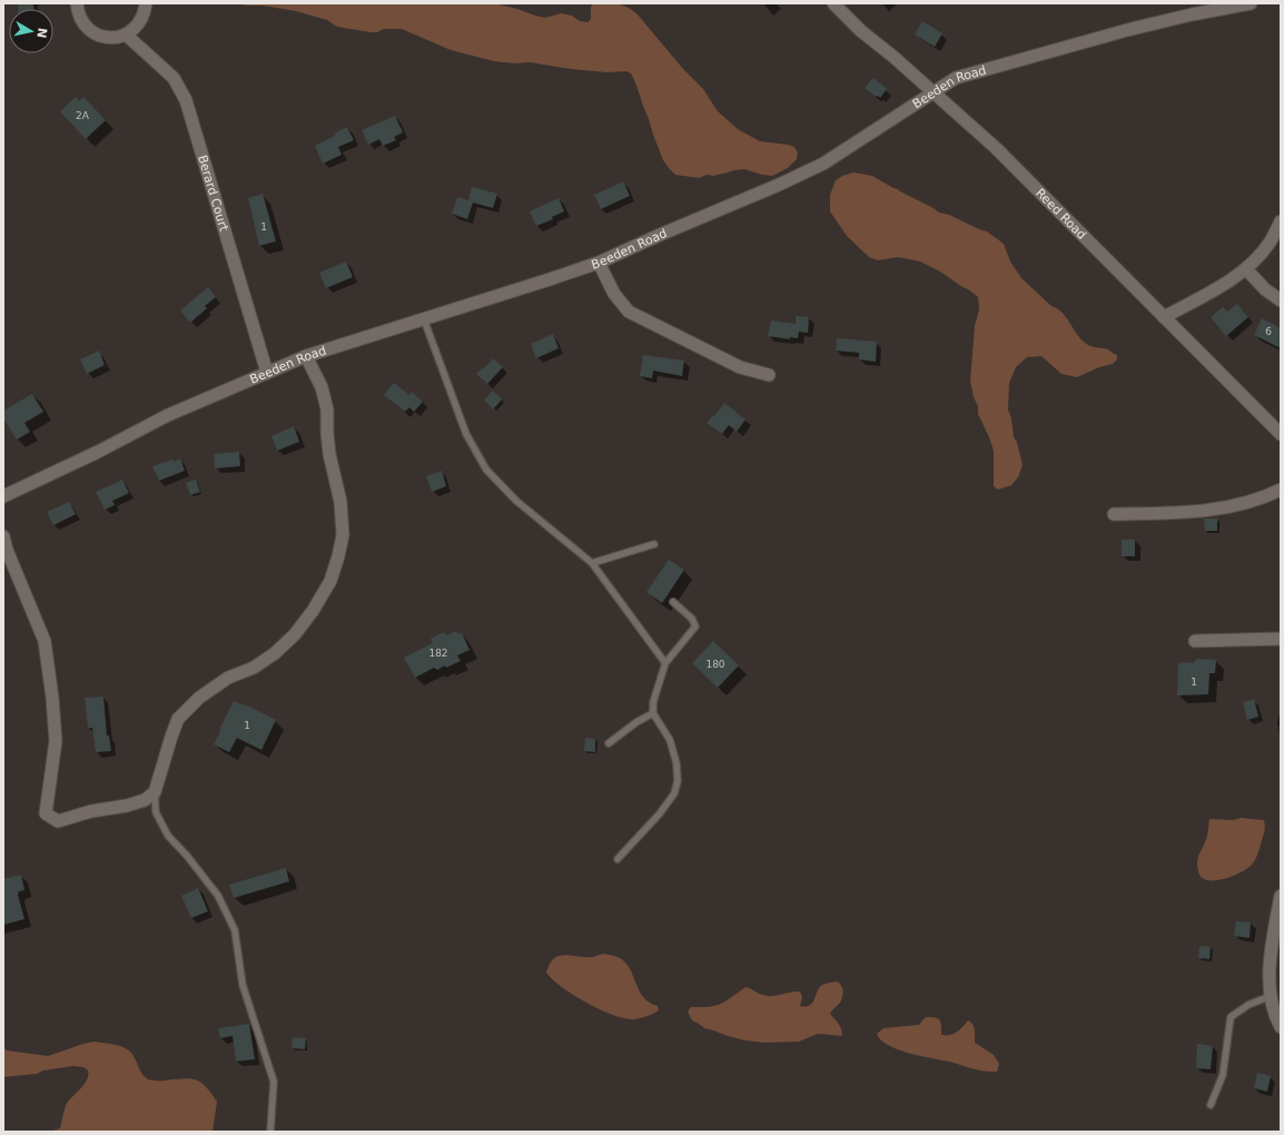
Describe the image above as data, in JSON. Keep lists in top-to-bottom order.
{
  "streets": {
    "street": ["Beeden Road", "Berard Court", "Reed Road"]
  },
  "crossings": [
    ["Beeden Road", "Berard Court"],
    ["Beeden Road", "Reed Road"]
  ],
  "house_numbers": [
    "2A",
    "1",
    "6",
    "182",
    "180",
    "1",
    "1"
  ],
  "north": "right"
}
